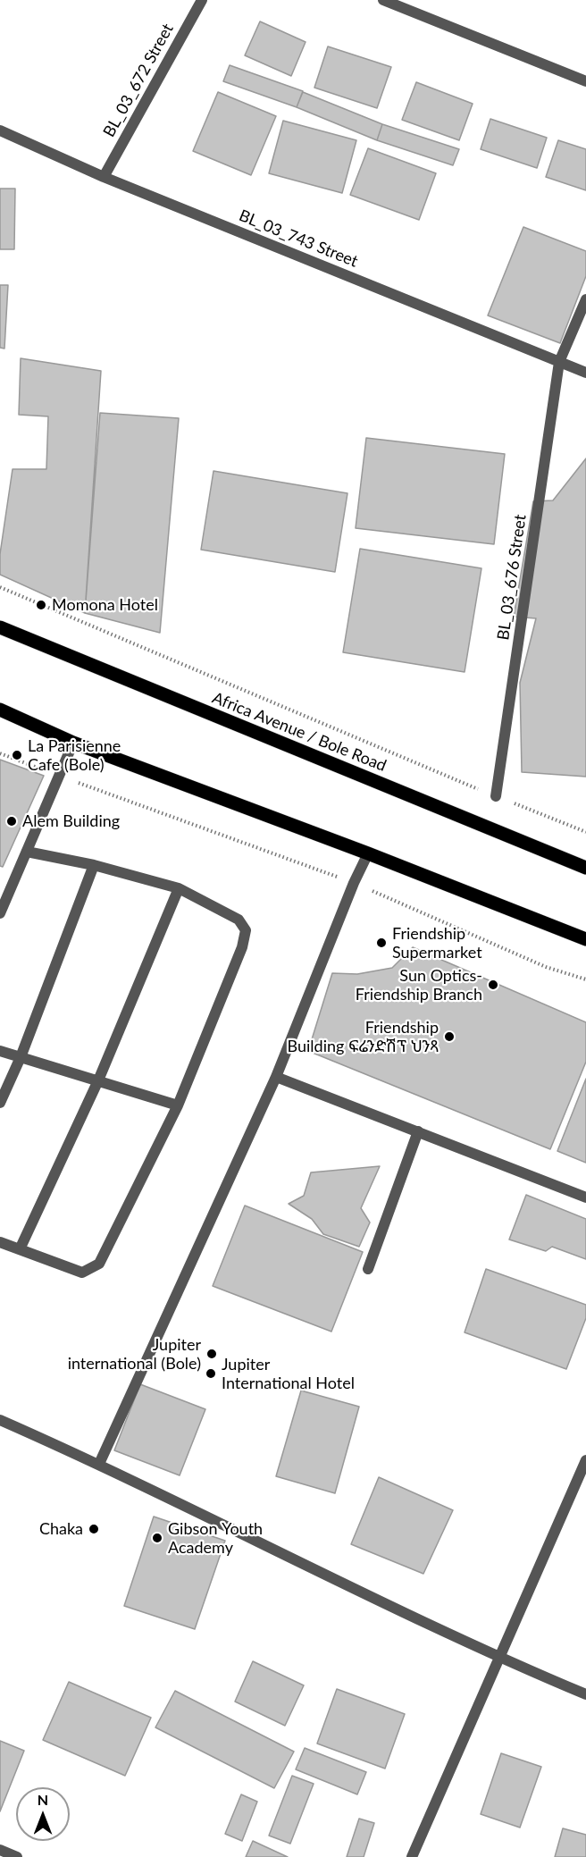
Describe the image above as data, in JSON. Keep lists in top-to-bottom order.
{
  "streets": {
    "main road": ["Africa Avenue / Bole Road"],
    "street": ["BL_03_672 Street", "BL_03_743 Street", "BL_03_676 Street"]
  },
  "crossings": [
    ["BL_03_672 Street", "BL_03_743 Street"],
    ["BL_03_743 Street", "BL_03_676 Street"]
  ],
  "places": [
    "Momona Hotel",
    "La Parisienne Cafe (Bole)",
    "Alem Building",
    "Friendship Supermarket",
    "Sun Optics- Friendship Branch",
    "Friendship Building ፍሬንድሽፕ ህንጻ",
    "Jupiter international (Bole)",
    "Jupiter International Hotel",
    "Chaka",
    "Gibson Youth Academy"
  ],
  "north": "top"
}
